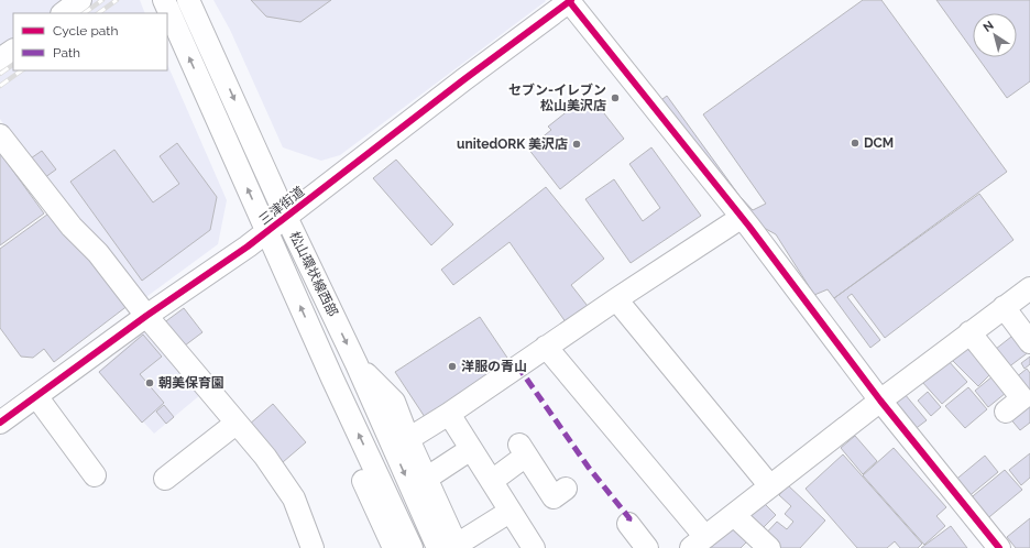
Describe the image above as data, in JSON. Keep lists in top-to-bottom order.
{
  "streets": {
    "street": ["三津街道", "松山環状線西部"]
  },
  "crossings": [
    ["三津街道", "松山環状線西部"]
  ],
  "places": [
    "セブン-イレブン 松山美沢店",
    "DCM",
    "unitedORK 美沢店",
    "洋服の青山",
    "朝美保育園"
  ],
  "legend": ["Cycle path", "Path"],
  "north": "top left"
}
